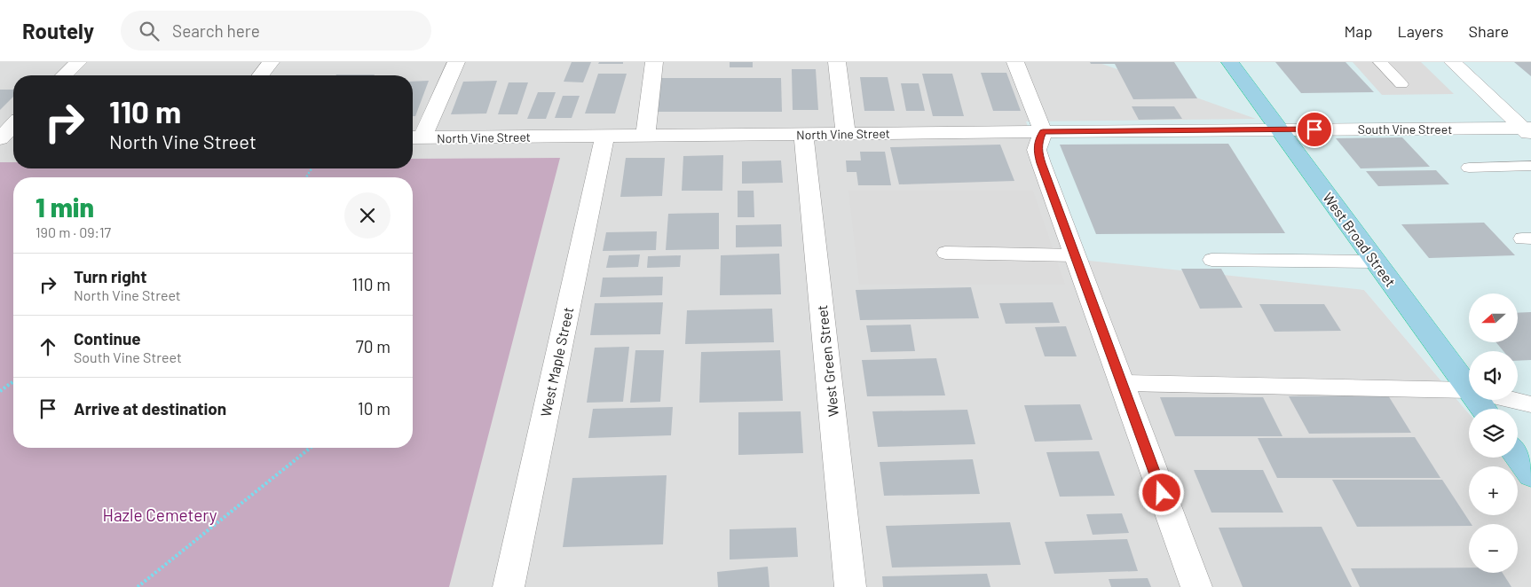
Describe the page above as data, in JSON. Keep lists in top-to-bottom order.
{
  "streets": {
    "highway": ["West Broad Street"],
    "street": [
      "South Vine Street",
      "North Vine Street",
      "West Green Street",
      "West Maple Street"
    ]
  },
  "crossings": [
    ["South Vine Street", "North Vine Street"],
    ["South Vine Street", "West Broad Street"],
    ["North Vine Street", "West Broad Street"],
    ["North Vine Street", "West Green Street"],
    ["North Vine Street", "West Maple Street"]
  ],
  "parks": ["Hazle Cemetery"],
  "north": "left",
  "page": {
    "header": "Routely",
    "search": "Search here",
    "nav": ["Map", "Layers", "Share"],
    "turn": ["110 m", "North Vine Street"],
    "heading": ["1 min", "190 m · 09:17"],
    "list": [
      {
        "name": "Turn right",
        "note": "North Vine Street",
        "value": "110 m"
      },
      {
        "name": "Continue",
        "note": "South Vine Street",
        "value": "70 m"
      },
      {
        "name": "Arrive at destination",
        "value": "10 m"
      }
    ],
    "map_buttons": ["+", "−"]
  }
}
